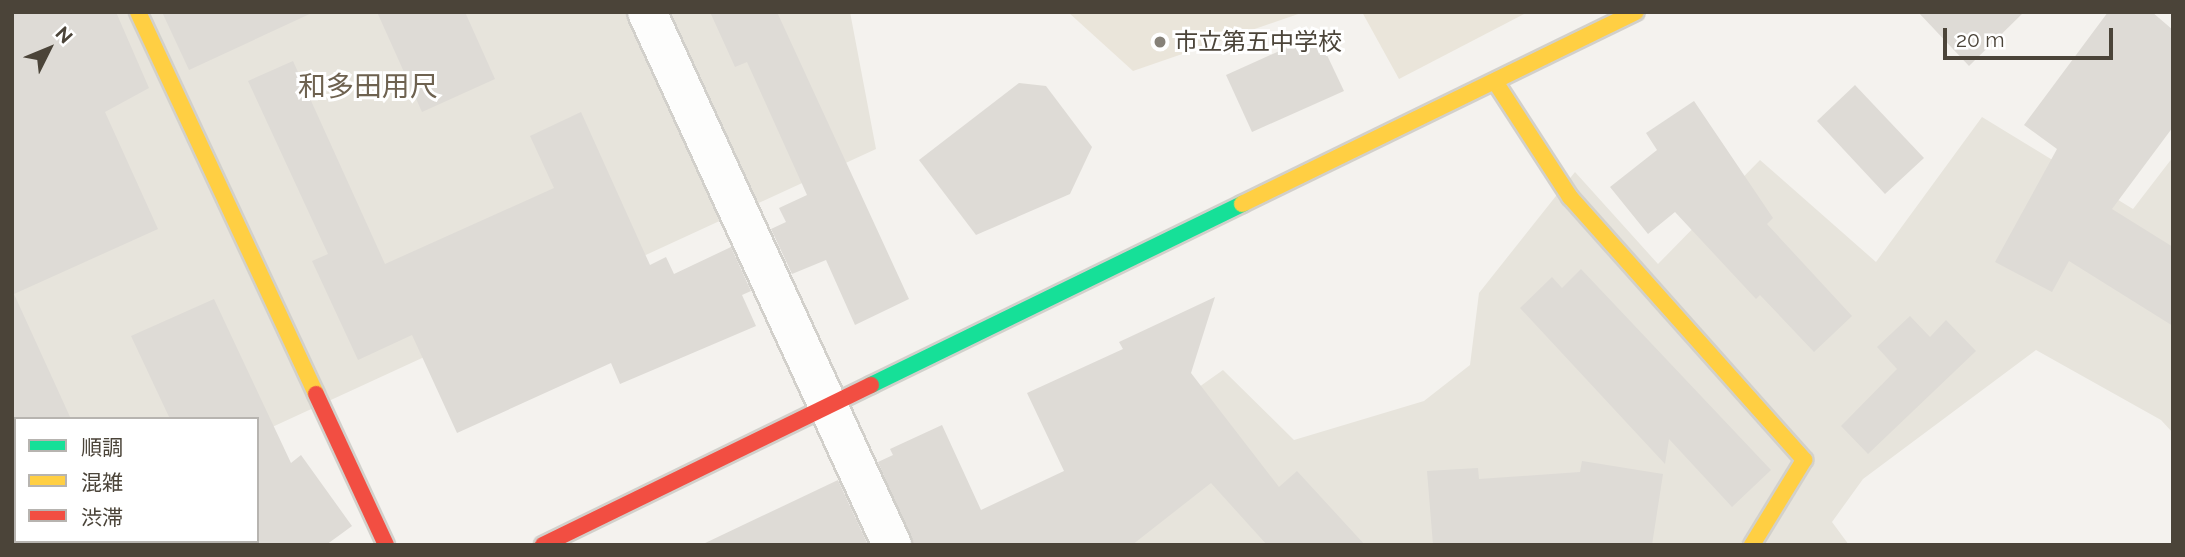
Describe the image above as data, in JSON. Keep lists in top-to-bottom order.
{
  "districts": ["和多田用尺"],
  "places": ["市立第五中学校"],
  "legend": ["順調", "混雑", "渋滞"],
  "scale_bar": "20 m",
  "north": "top right"
}
